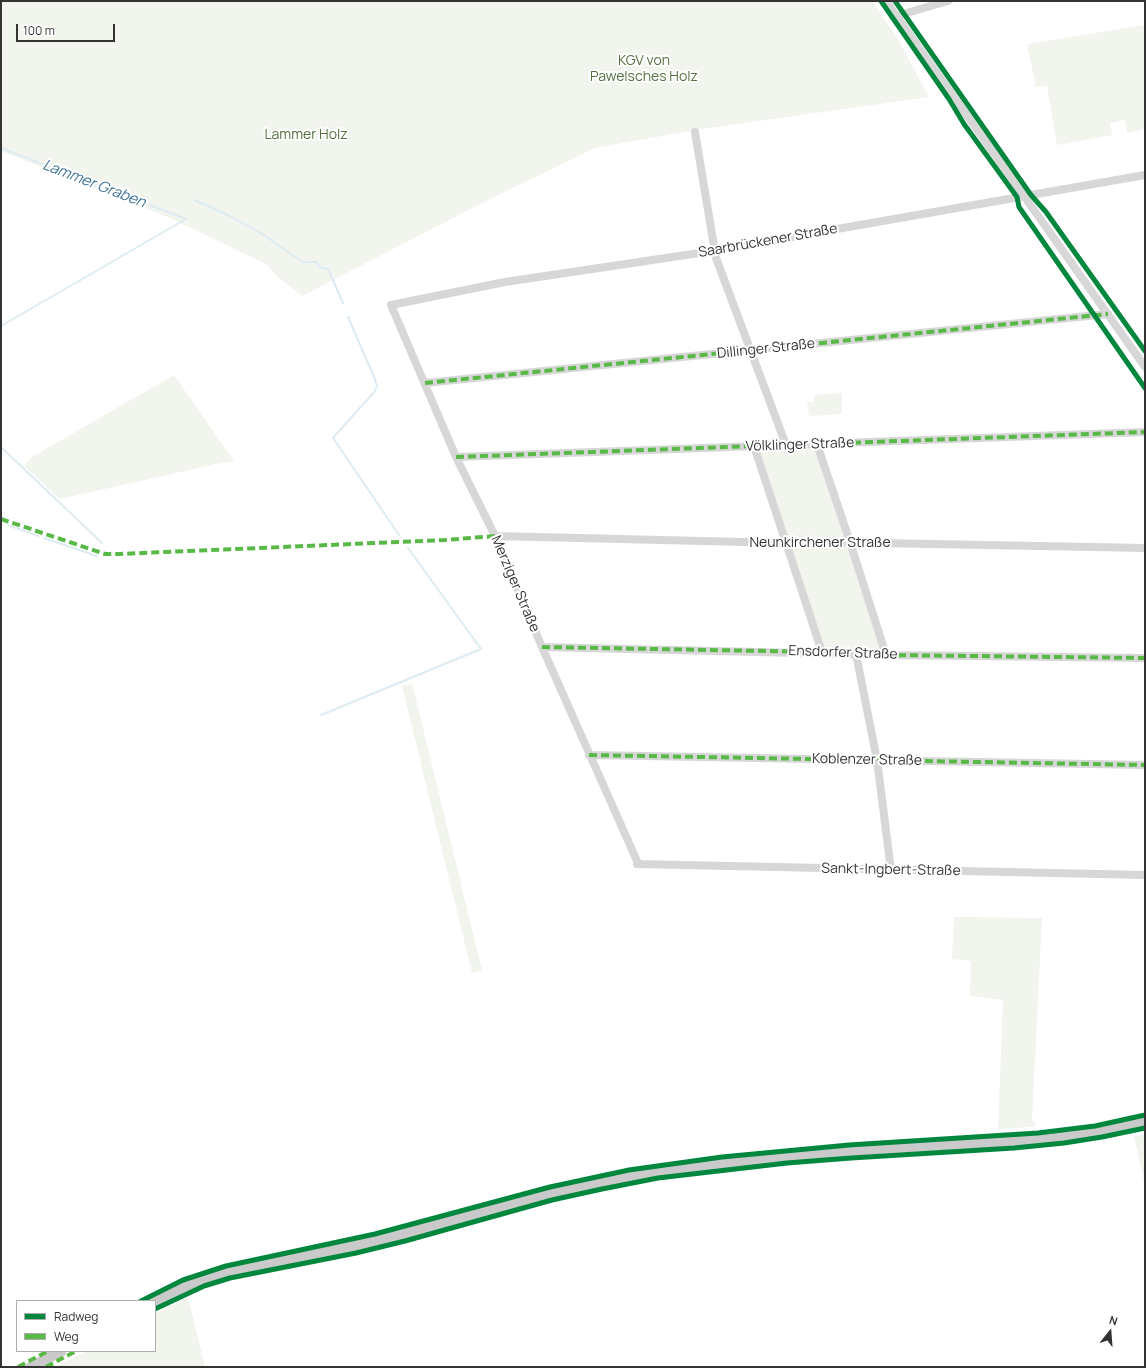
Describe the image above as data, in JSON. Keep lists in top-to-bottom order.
{
  "streets": {
    "street": [
      "Saarbrückener Straße",
      "Dillinger Straße",
      "Völklinger Straße",
      "Neunkirchener Straße",
      "Merziger Straße",
      "Ensdorfer Straße",
      "Koblenzer Straße",
      "Sankt-Ingbert-Straße"
    ]
  },
  "crossings": [
    ["Saarbrückener Straße", "Merziger Straße"],
    ["Dillinger Straße", "Merziger Straße"],
    ["Völklinger Straße", "Merziger Straße"],
    ["Neunkirchener Straße", "Merziger Straße"],
    ["Merziger Straße", "Ensdorfer Straße"],
    ["Merziger Straße", "Koblenzer Straße"],
    ["Merziger Straße", "Sankt-Ingbert-Straße"]
  ],
  "water": ["Lammer Graben"],
  "parks": ["KGV von Pawelsches Holz", "Lammer Holz"],
  "legend": ["Radweg", "Weg"],
  "scale_bar": "100 m",
  "north": "top"
}
